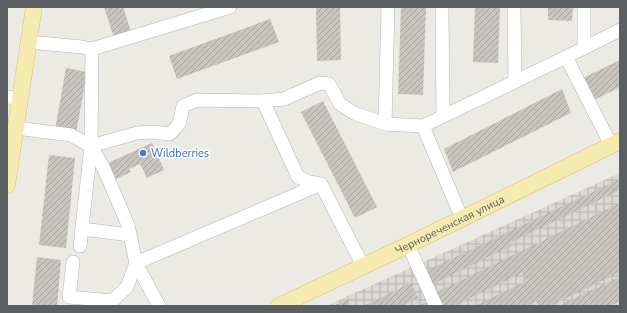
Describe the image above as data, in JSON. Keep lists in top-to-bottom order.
{
  "streets": {
    "main road": ["Чернореченская улица"]
  },
  "places": ["Wildberries"]
}
